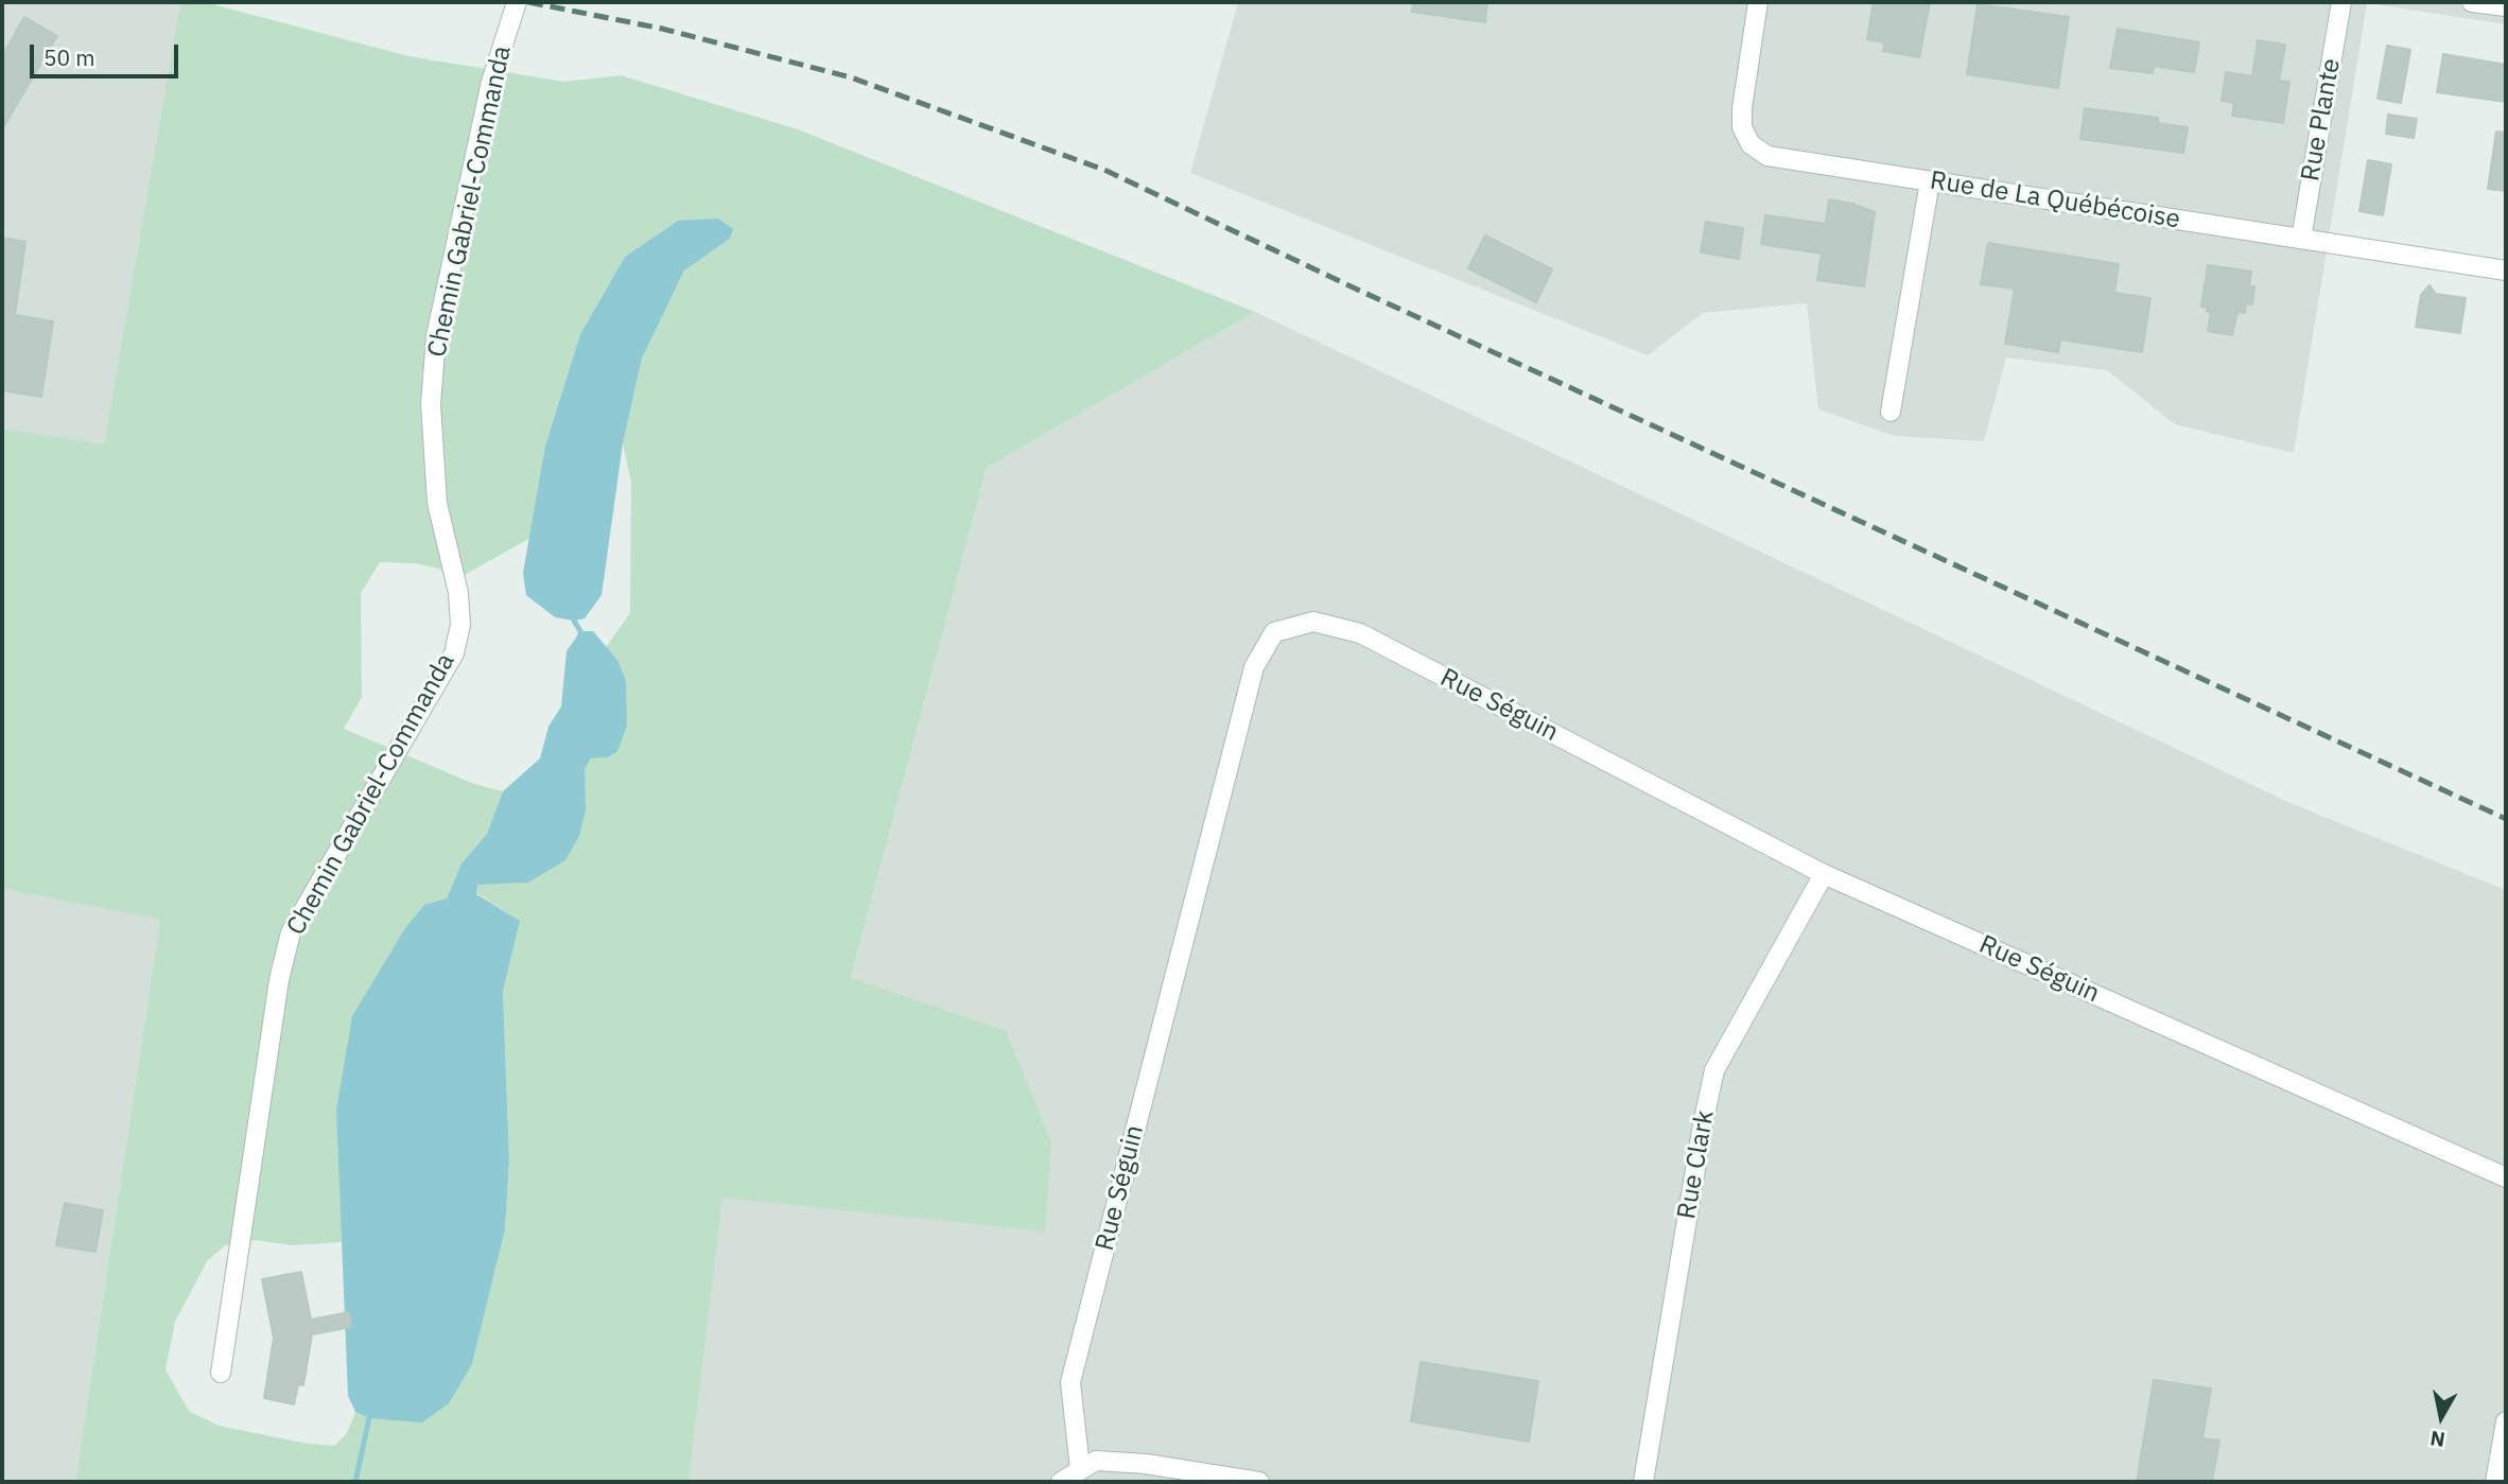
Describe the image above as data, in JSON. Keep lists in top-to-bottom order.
{
  "streets": {
    "street": [
      "Rue Plante",
      "Rue de La Québécoise",
      "Chemin Gabriel-Commanda",
      "Rue Séguin",
      "Rue Clark"
    ]
  },
  "crossings": [
    ["Rue Plante", "Rue de La Québécoise"],
    ["Rue Séguin", "Rue Clark"]
  ],
  "scale_bar": "50 m",
  "north": "bottom"
}
